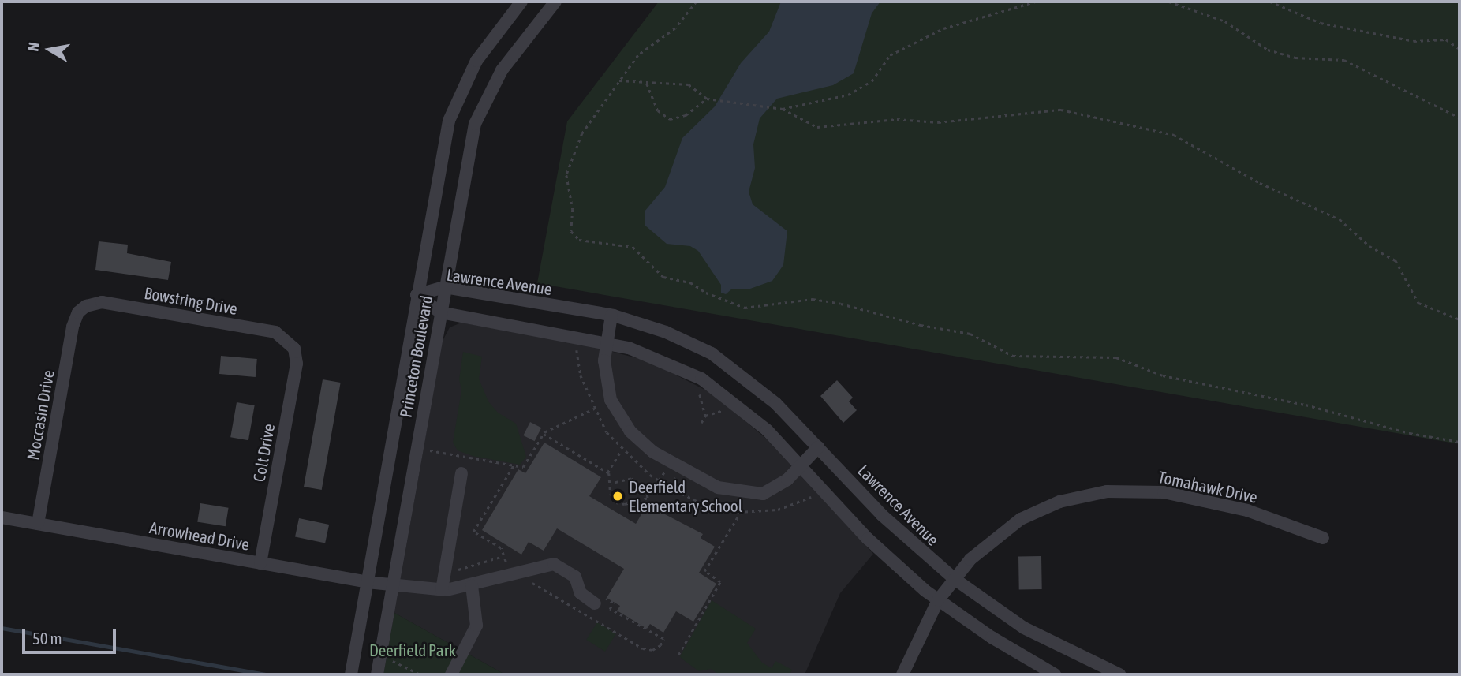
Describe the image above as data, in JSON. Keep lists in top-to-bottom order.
{
  "streets": {
    "street": [
      "Lawrence Avenue",
      "Bowstring Drive",
      "Princeton Boulevard",
      "Moccasin Drive",
      "Colt Drive",
      "Tomahawk Drive",
      "Arrowhead Drive"
    ]
  },
  "crossings": [
    ["Lawrence Avenue", "Princeton Boulevard"],
    ["Lawrence Avenue", "Tomahawk Drive"],
    ["Bowstring Drive", "Moccasin Drive"],
    ["Bowstring Drive", "Colt Drive"],
    ["Princeton Boulevard", "Arrowhead Drive"],
    ["Moccasin Drive", "Arrowhead Drive"],
    ["Colt Drive", "Arrowhead Drive"]
  ],
  "parks": ["Deerfield Park"],
  "places": ["Deerfield Elementary School"],
  "scale_bar": "50 m",
  "north": "left"
}
